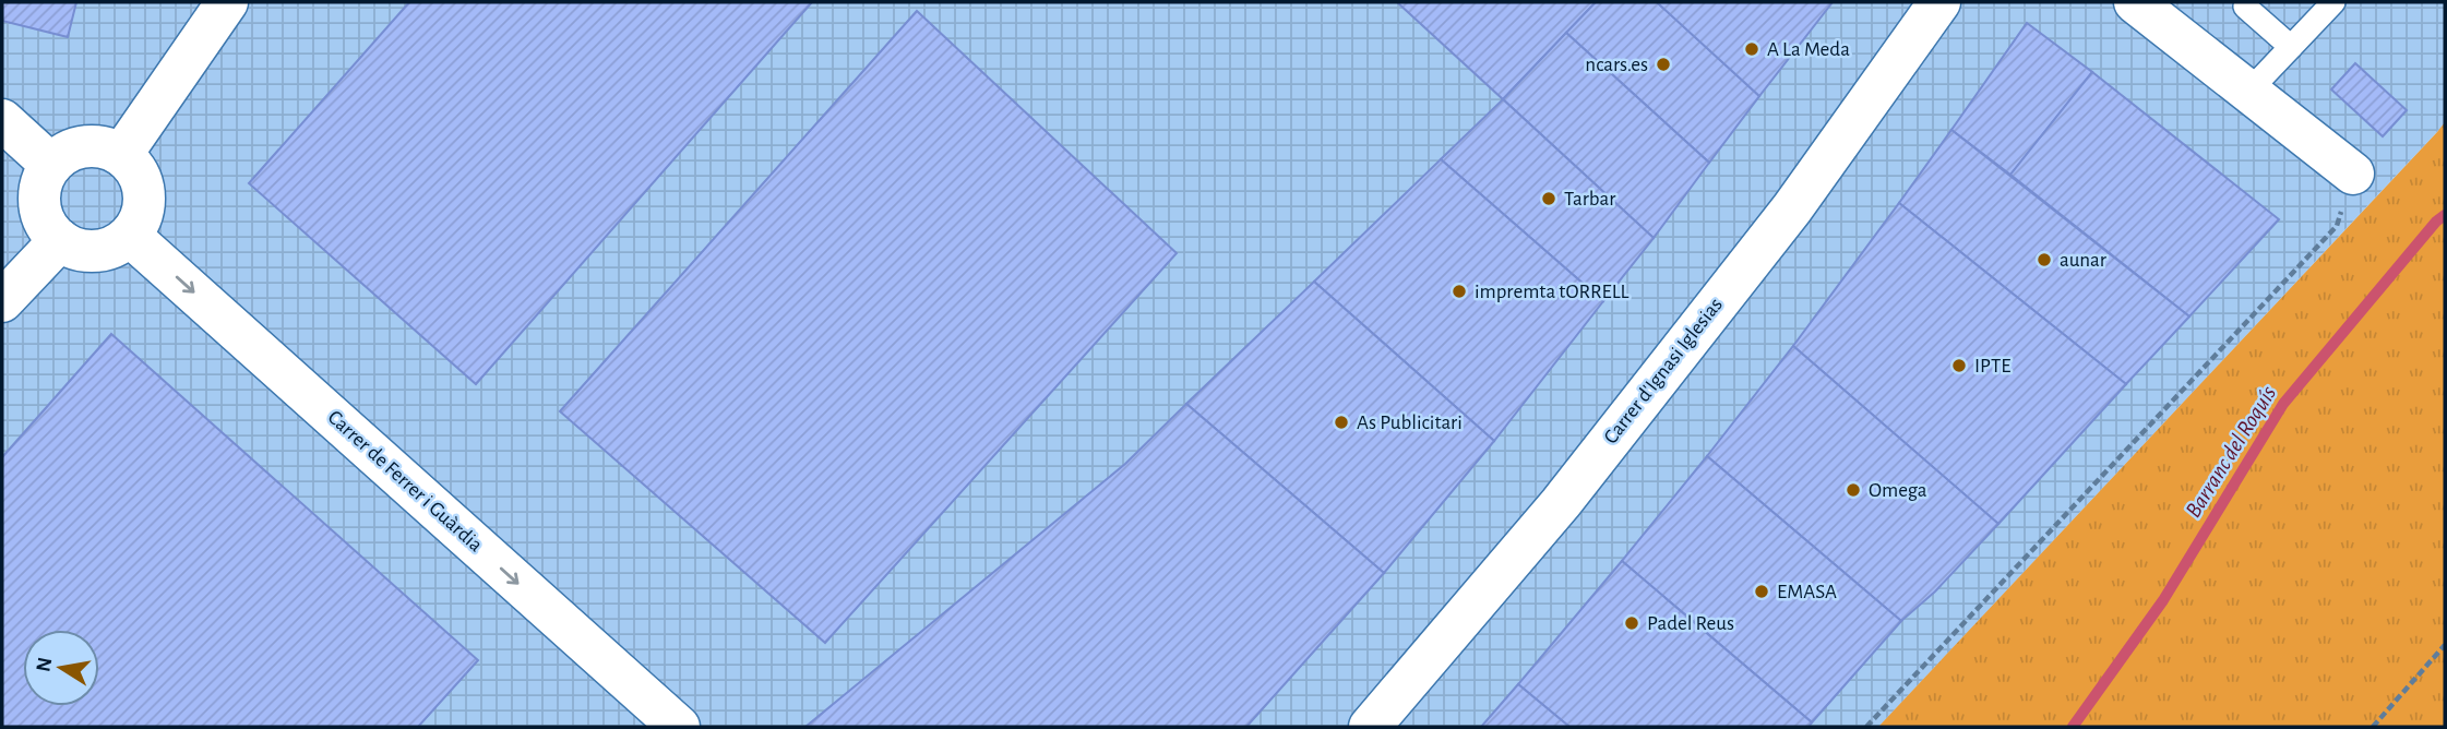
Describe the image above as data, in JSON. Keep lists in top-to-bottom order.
{
  "streets": {
    "street": ["Carrer d'Ignasi Iglesias", "Carrer de Ferrer i Guàrdia"]
  },
  "one_way": ["Carrer de Ferrer i Guàrdia"],
  "water": ["Barranc del Roquís"],
  "places": [
    "A La Meda",
    "ncars.es",
    "Tarbar",
    "aunar",
    "impremta tORRELL",
    "IPTE",
    "As Publicitari",
    "Omega",
    "EMASA",
    "Padel Reus"
  ],
  "north": "left"
}
